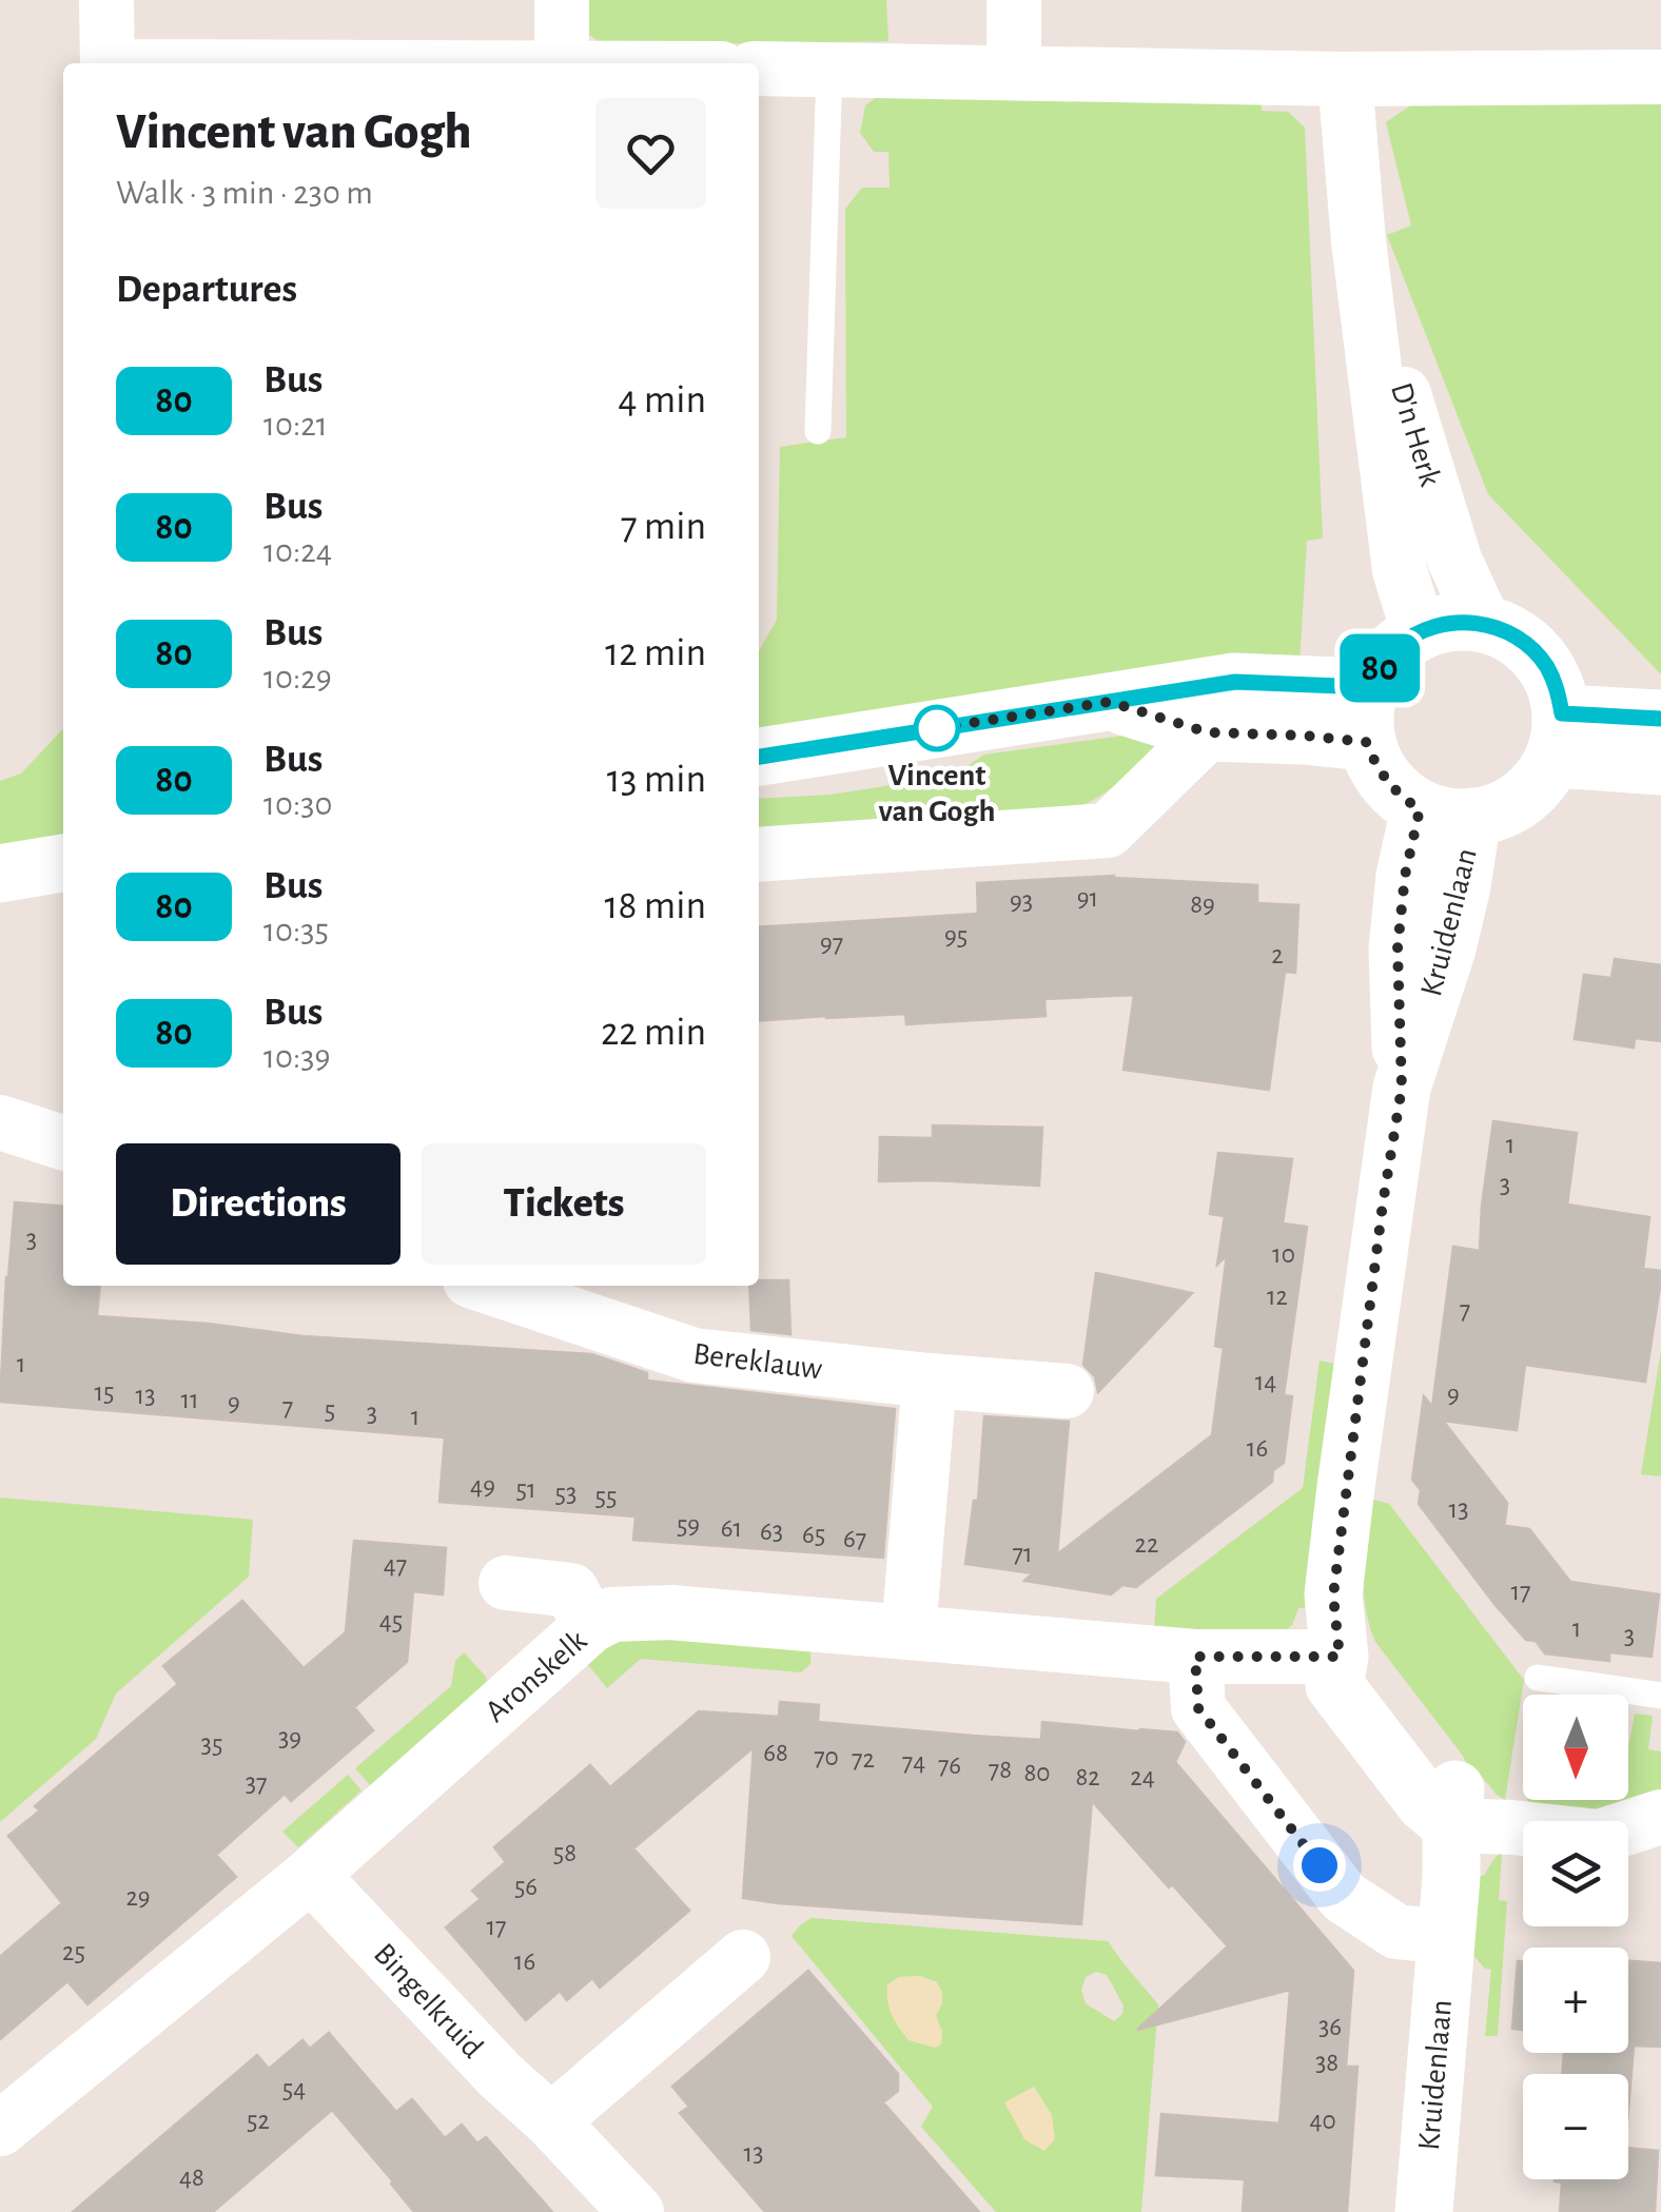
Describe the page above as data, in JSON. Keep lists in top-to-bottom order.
{
  "streets": {
    "main road": ["Kruidenlaan"],
    "street": [
      "D'n Herk",
      "Bereklauw",
      "Aronskelk",
      "Bingelkruid"
    ]
  },
  "crossings": [
    ["D'n Herk", "Kruidenlaan"],
    ["Kruidenlaan", "Aronskelk"],
    ["Aronskelk", "Bingelkruid"]
  ],
  "places": ["Vincent van Gogh"],
  "lines": ["bus line 80"],
  "house_numbers": [
    "91",
    "93",
    "89",
    "95",
    "97",
    "2",
    "1",
    "3",
    "3",
    "10",
    "12",
    "7",
    "1",
    "14",
    "15",
    "9",
    "13",
    "11",
    "9",
    "7",
    "5",
    "3",
    "1",
    "16",
    "49",
    "51",
    "53",
    "55",
    "13",
    "59",
    "61",
    "63",
    "65",
    "67",
    "22",
    "71",
    "47",
    "17",
    "45",
    "1",
    "3",
    "39",
    "35",
    "68",
    "70",
    "72",
    "74",
    "76",
    "78",
    "80",
    "82",
    "24",
    "37",
    "58",
    "56",
    "29",
    "17",
    "25",
    "16",
    "36",
    "38",
    "54",
    "52",
    "40",
    "13",
    "48"
  ],
  "north": "bottom",
  "page": {
    "on_map": "80",
    "heading": [
      ["Vincent van Gogh", "Walk · 3 min · 230 m"],
      "Departures"
    ],
    "list": [
      {
        "mark": "80",
        "name": "Bus",
        "note": "10:21",
        "value": "4 min"
      },
      {
        "mark": "80",
        "name": "Bus",
        "note": "10:24",
        "value": "7 min"
      },
      {
        "mark": "80",
        "name": "Bus",
        "note": "10:29",
        "value": "12 min"
      },
      {
        "mark": "80",
        "name": "Bus",
        "note": "10:30",
        "value": "13 min"
      },
      {
        "mark": "80",
        "name": "Bus",
        "note": "10:35",
        "value": "18 min"
      },
      {
        "mark": "80",
        "name": "Bus",
        "note": "10:39",
        "value": "22 min"
      }
    ],
    "buttons": ["Directions", "Tickets"],
    "map_buttons": ["+", "−"]
  }
}
